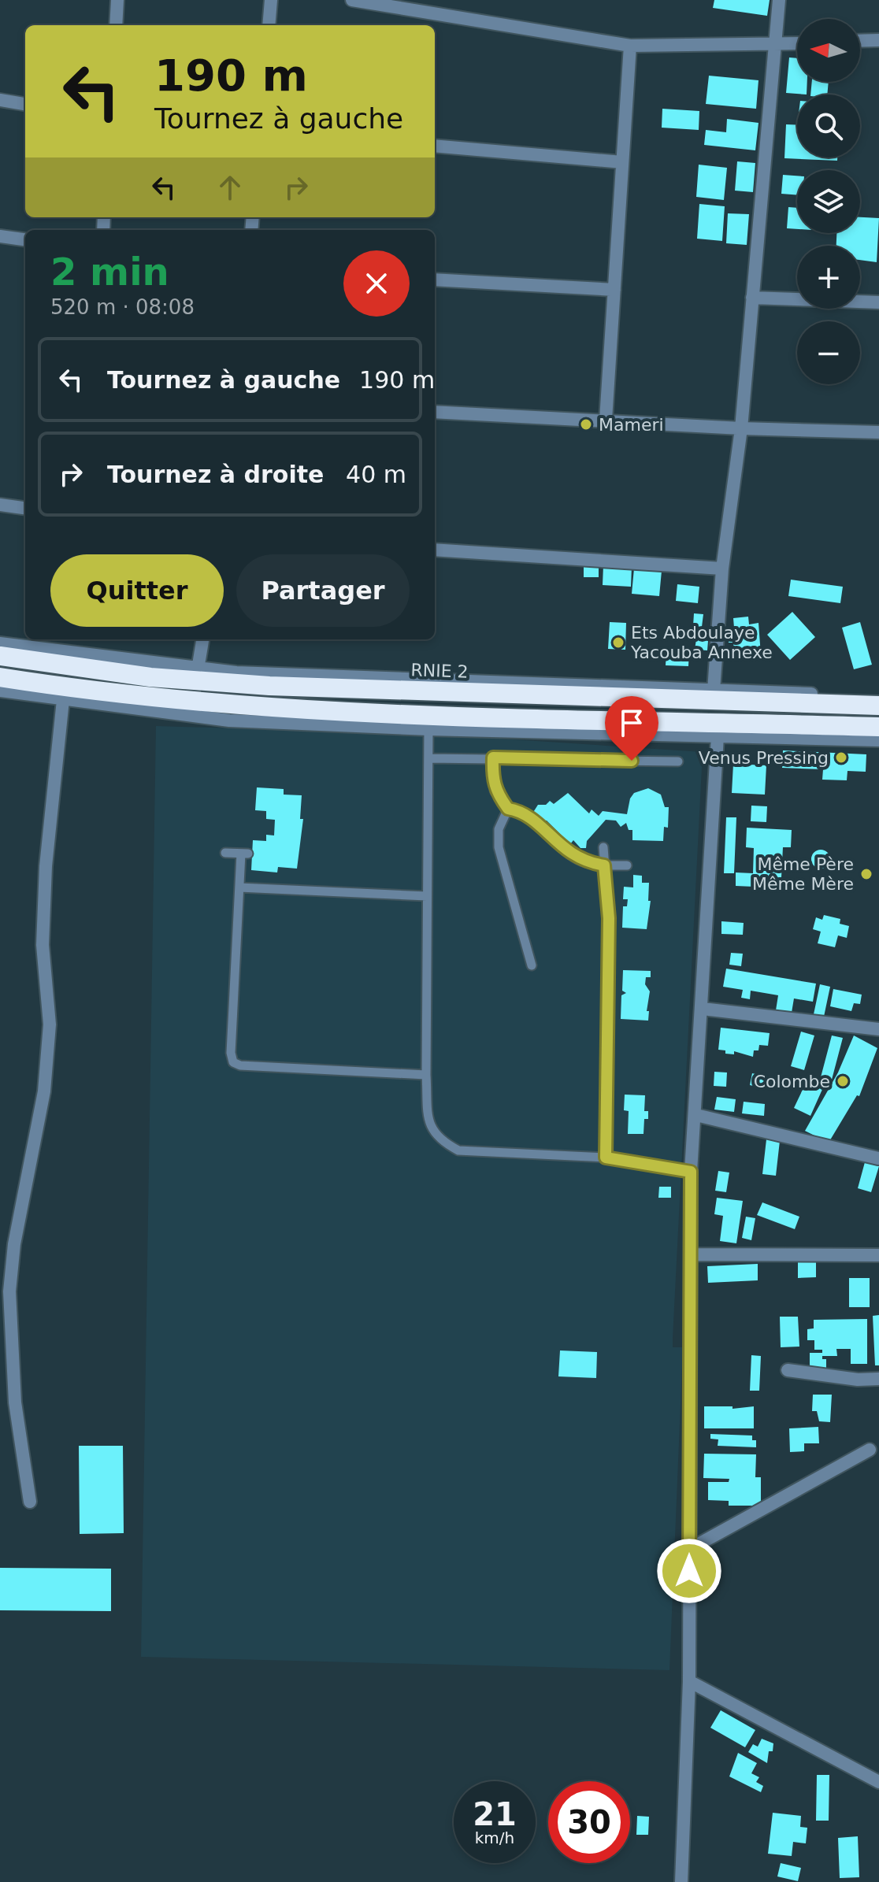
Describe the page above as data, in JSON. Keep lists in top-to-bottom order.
{
  "streets": {
    "highway": ["RNIE 2"]
  },
  "places": [
    "Mameri",
    "Ets Abdoulaye Yacouba Annexe",
    "Venus Pressing",
    "Même Père Même Mère",
    "Colombe"
  ],
  "north": "left",
  "page": {
    "map_buttons": ["+", "−"],
    "turn": ["190 m", "Tournez à gauche"],
    "heading": ["2 min", "520 m · 08:08"],
    "list": [
      {
        "name": "Tournez à gauche",
        "value": "190 m"
      },
      {
        "name": "Tournez à droite",
        "value": "40 m"
      }
    ],
    "buttons": ["Quitter", "Partager"],
    "speed": "21 km/h",
    "limit": "30"
  }
}
